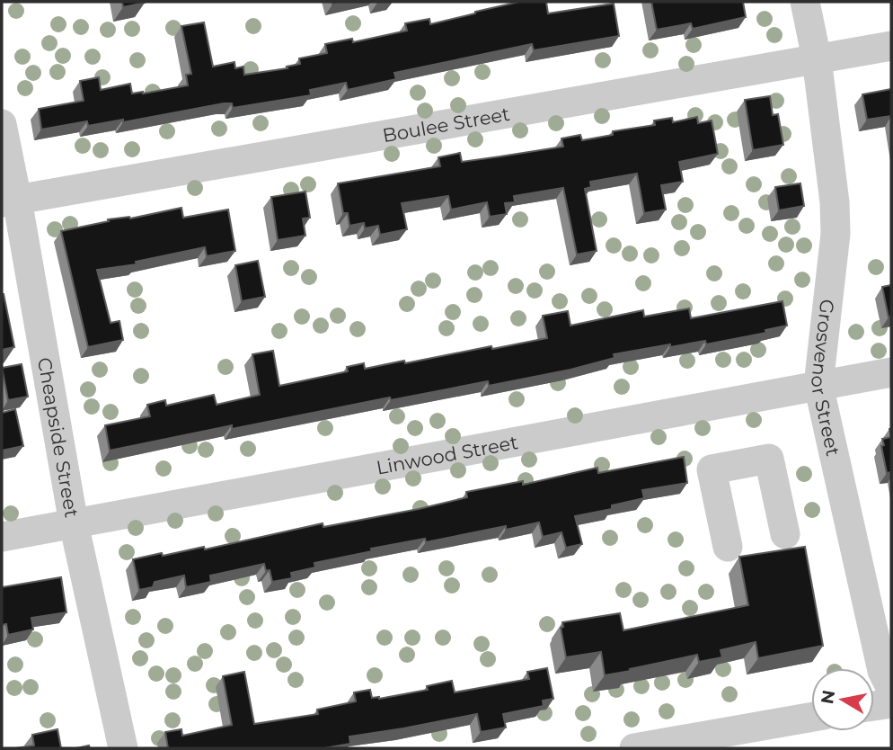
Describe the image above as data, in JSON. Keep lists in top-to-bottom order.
{
  "streets": {
    "street": [
      "Boulee Street",
      "Grosvenor Street",
      "Cheapside Street",
      "Linwood Street"
    ]
  },
  "crossings": [
    ["Boulee Street", "Grosvenor Street"],
    ["Boulee Street", "Cheapside Street"],
    ["Grosvenor Street", "Linwood Street"],
    ["Cheapside Street", "Linwood Street"]
  ],
  "north": "left"
}
